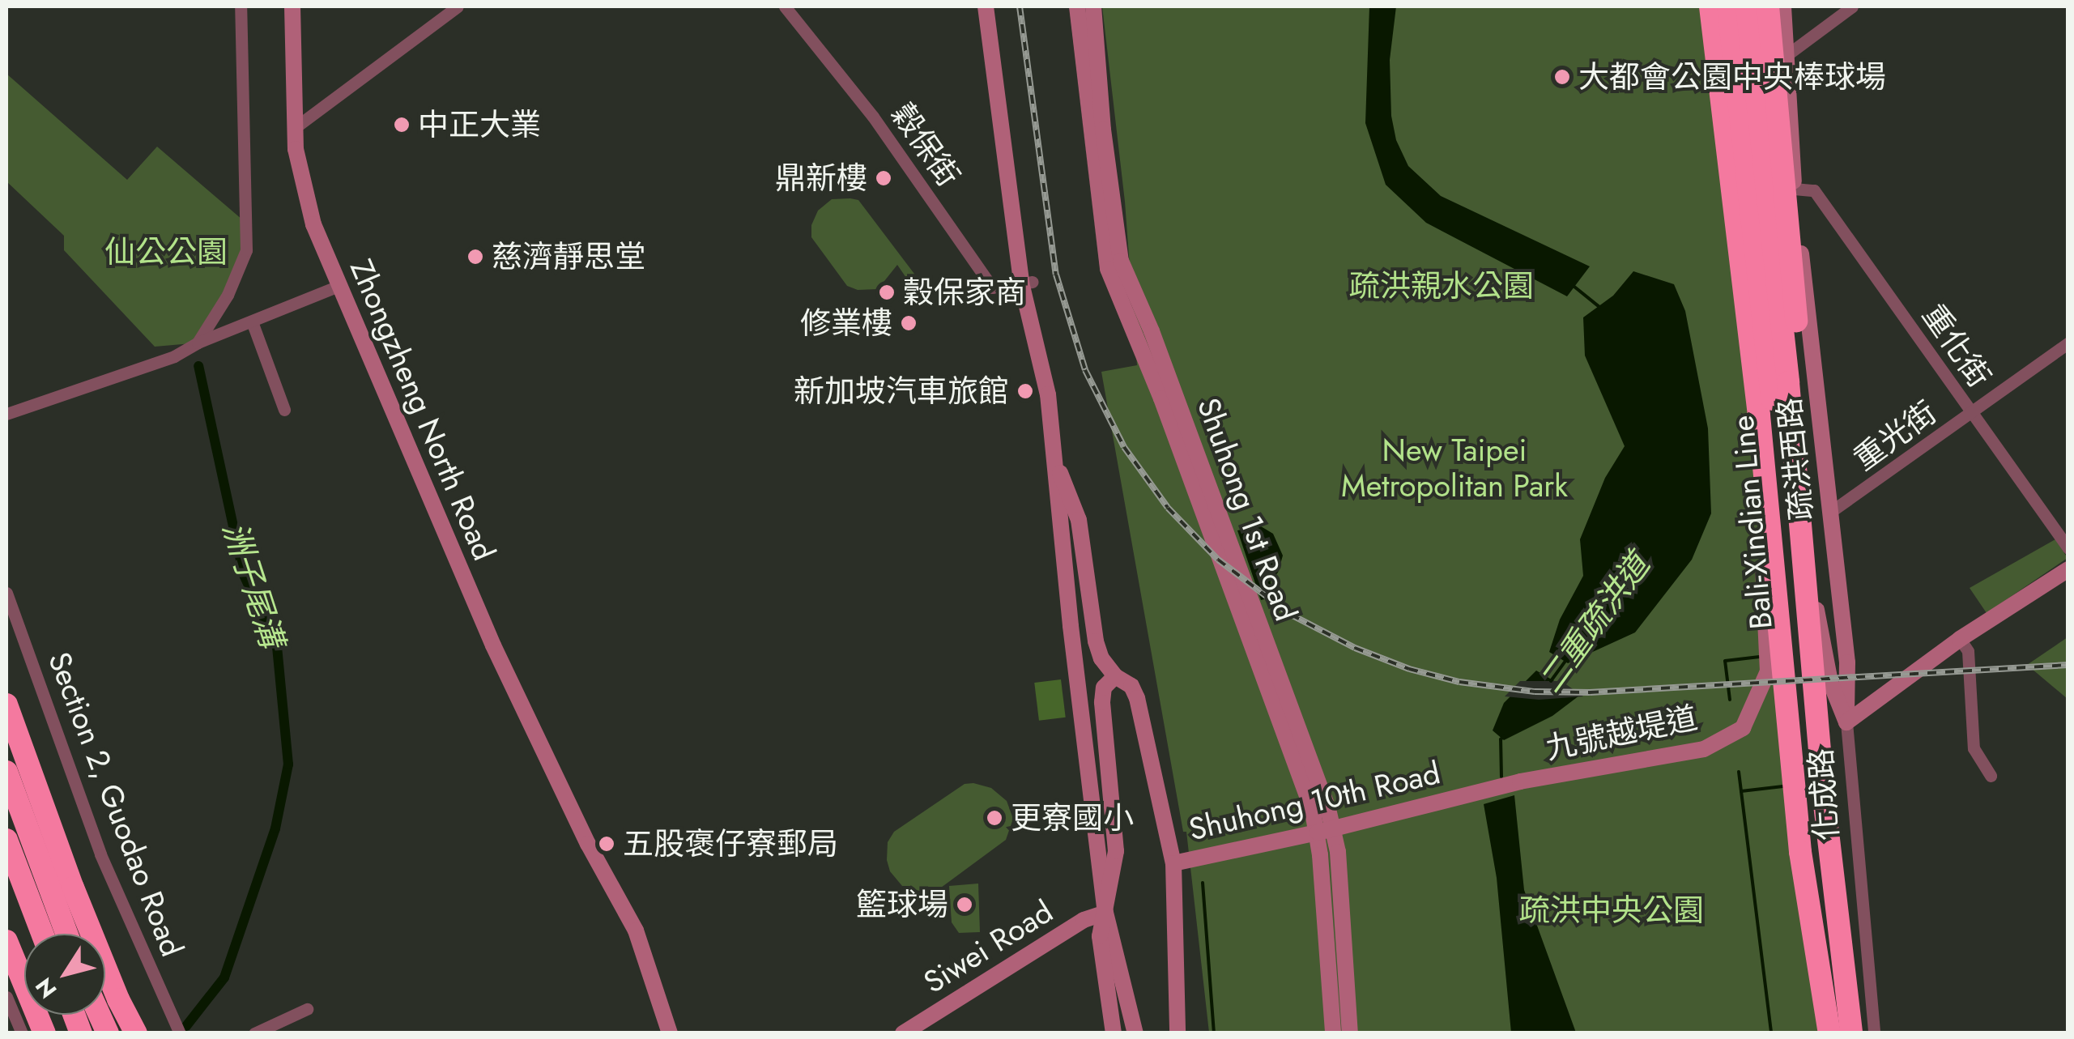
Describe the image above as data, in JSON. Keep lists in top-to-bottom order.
{
  "streets": {
    "highway": ["Bali-Xindian Line"],
    "street": [
      "穀保街",
      "重化街",
      "Zhongzheng North Road",
      "重光街",
      "疏洪西路",
      "Shuhong 1st Road",
      "九號越堤道",
      "化成路",
      "Shuhong 10th Road",
      "Section 2, Guodao Road",
      "Siwei Road"
    ]
  },
  "crossings": [
    ["重化街", "重光街"],
    ["重化街", "疏洪西路"],
    ["重光街", "疏洪西路"],
    ["疏洪西路", "九號越堤道"],
    ["疏洪西路", "化成路"],
    ["Shuhong 1st Road", "Shuhong 10th Road"],
    ["九號越堤道", "化成路"],
    ["九號越堤道", "Shuhong 10th Road"]
  ],
  "water": ["洲子尾溝", "二重疏洪道"],
  "parks": [
    "仙公公園",
    "疏洪親水公園",
    "New Taipei Metropolitan Park",
    "疏洪中央公園"
  ],
  "places": [
    "大都會公園中央棒球場",
    "中正大業",
    "鼎新樓",
    "慈濟靜思堂",
    "穀保家商",
    "修業樓",
    "新加坡汽車旅館",
    "更寮國小",
    "五股褒仔寮郵局",
    "籃球場"
  ],
  "north": "bottom left"
}
